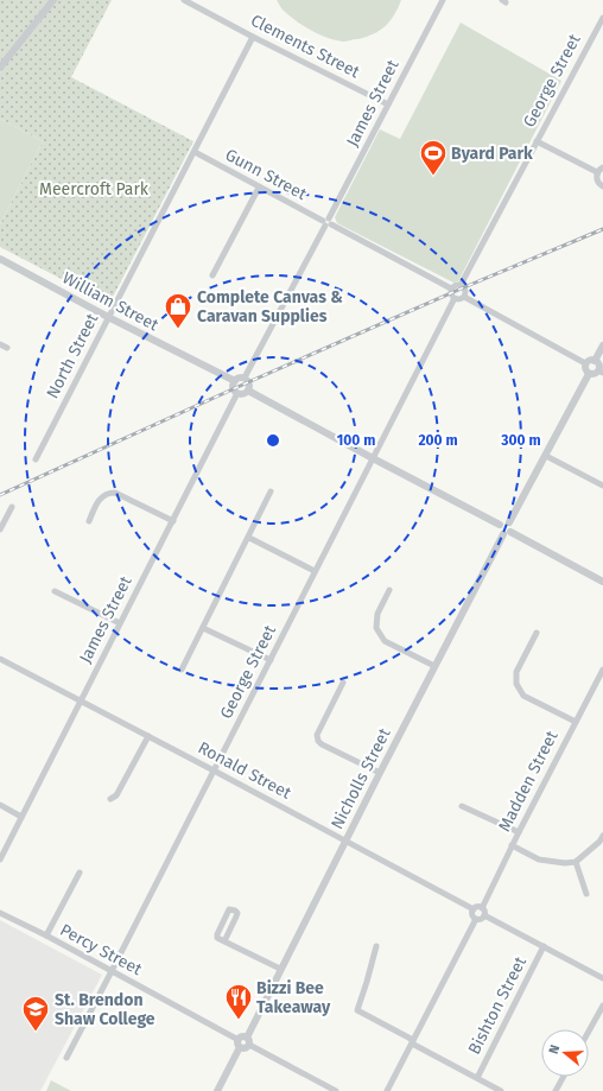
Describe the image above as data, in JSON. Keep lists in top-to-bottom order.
{
  "streets": {
    "street": [
      "Clements Street",
      "George Street",
      "James Street",
      "Gunn Street",
      "William Street",
      "North Street",
      "Ronald Street",
      "Nicholls Street",
      "Madden Street",
      "Percy Street",
      "Bishton Street"
    ]
  },
  "crossings": [
    ["Clements Street", "James Street"],
    ["Clements Street", "North Street"],
    ["George Street", "Gunn Street"],
    ["George Street", "Ronald Street"],
    ["George Street", "Percy Street"],
    ["James Street", "Gunn Street"],
    ["James Street", "William Street"],
    ["James Street", "Ronald Street"],
    ["Gunn Street", "North Street"],
    ["William Street", "North Street"],
    ["Ronald Street", "Nicholls Street"],
    ["Ronald Street", "Madden Street"],
    ["Nicholls Street", "Percy Street"]
  ],
  "parks": ["Meercroft Park"],
  "places": {
    "sports": ["Byard Park"],
    "shop": ["Complete Canvas & Caravan Supplies"],
    "restaurant": ["Bizzi Bee Takeaway"],
    "school or university": ["St. Brendon Shaw College"]
  },
  "north": "left",
  "rings": ["100 m", "200 m", "300 m"]
}
